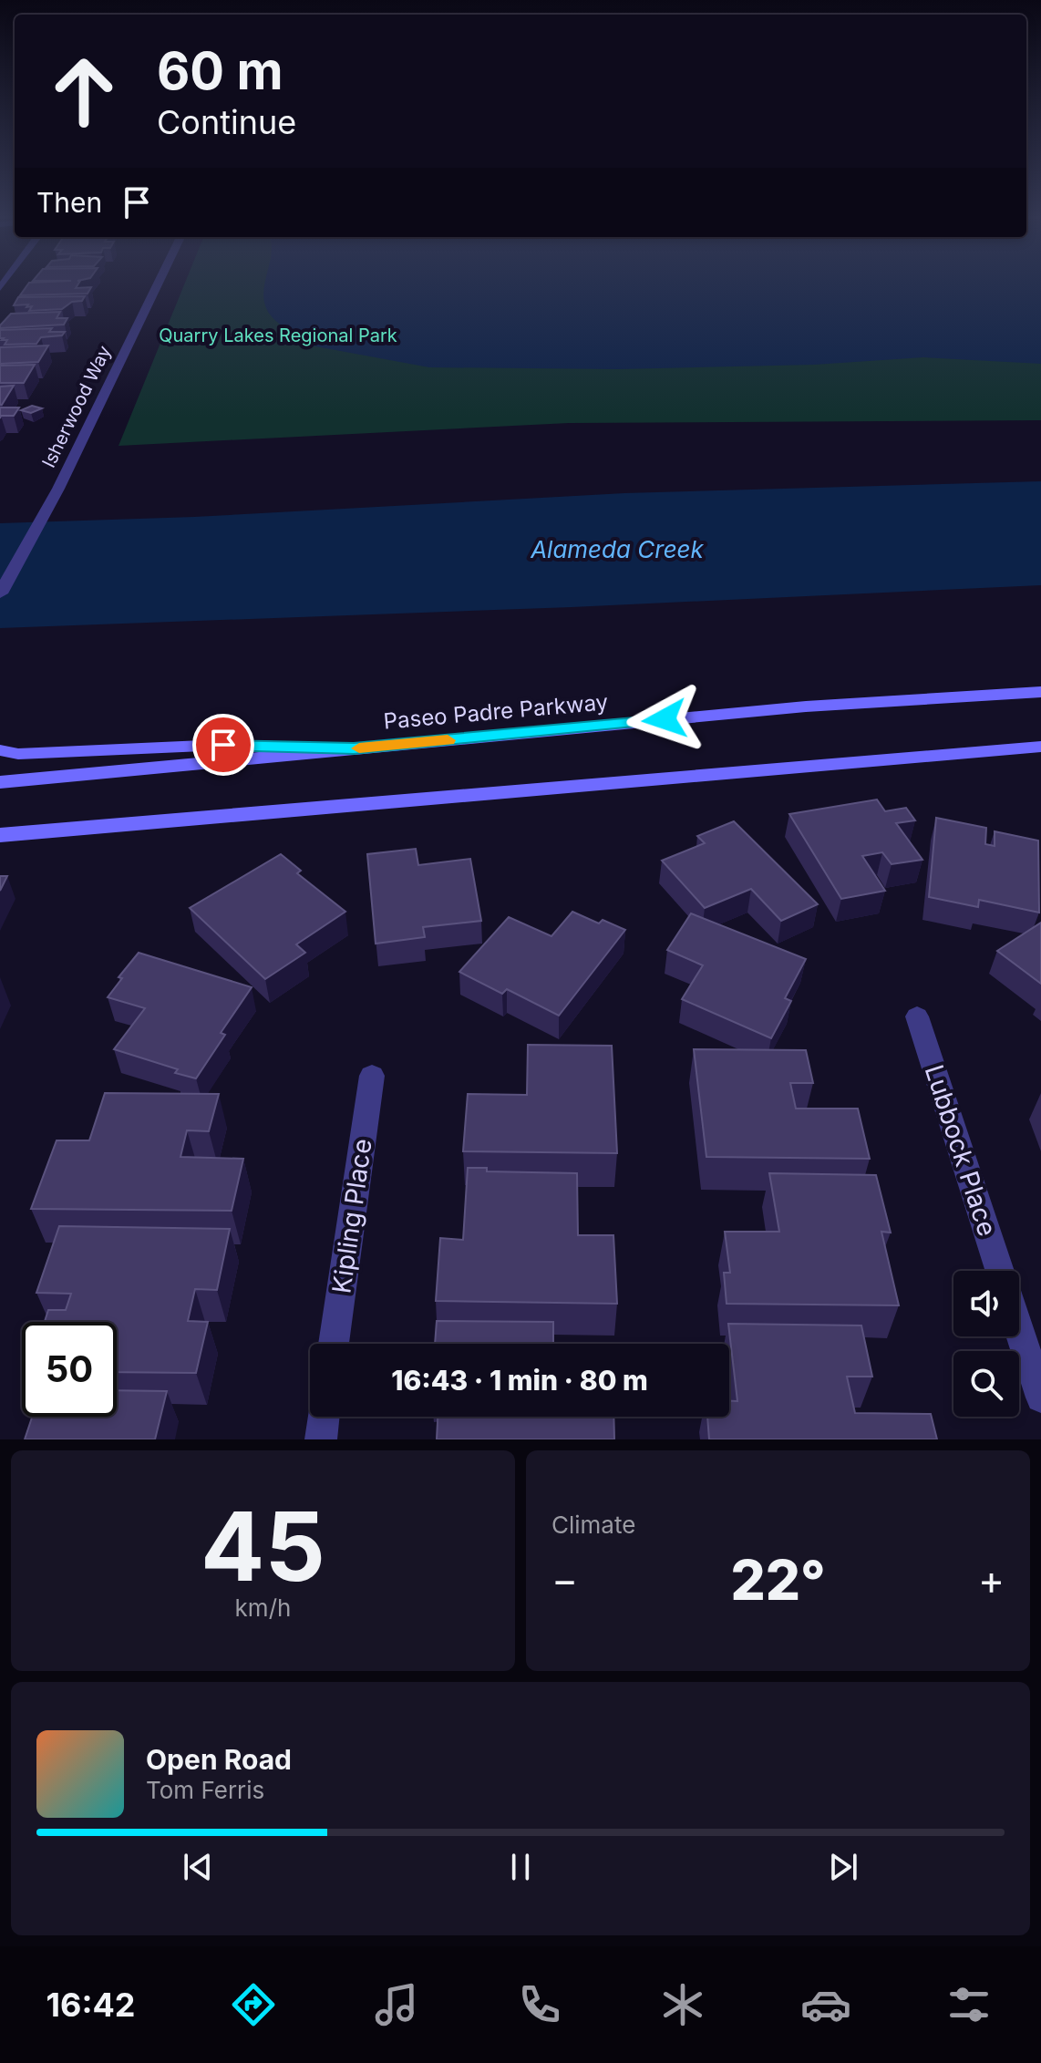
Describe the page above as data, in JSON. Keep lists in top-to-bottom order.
{
  "streets": {
    "main road": ["Paseo Padre Parkway"],
    "street": ["Isherwood Way", "Lubbock Place", "Kipling Place"]
  },
  "water": ["Alameda Creek"],
  "parks": ["Quarry Lakes Regional Park"],
  "page": {
    "turn": ["60 m", "Continue"],
    "then": "Then",
    "limit": "50",
    "trip": "16:43 · 1 min · 80 m",
    "tile": [
      ["45", "km/h"],
      "Climate"
    ],
    "heat": ["−", "22°", "+"],
    "song": ["Open Road", "Tom Ferris"],
    "tabs": "16:42"
  }
}
